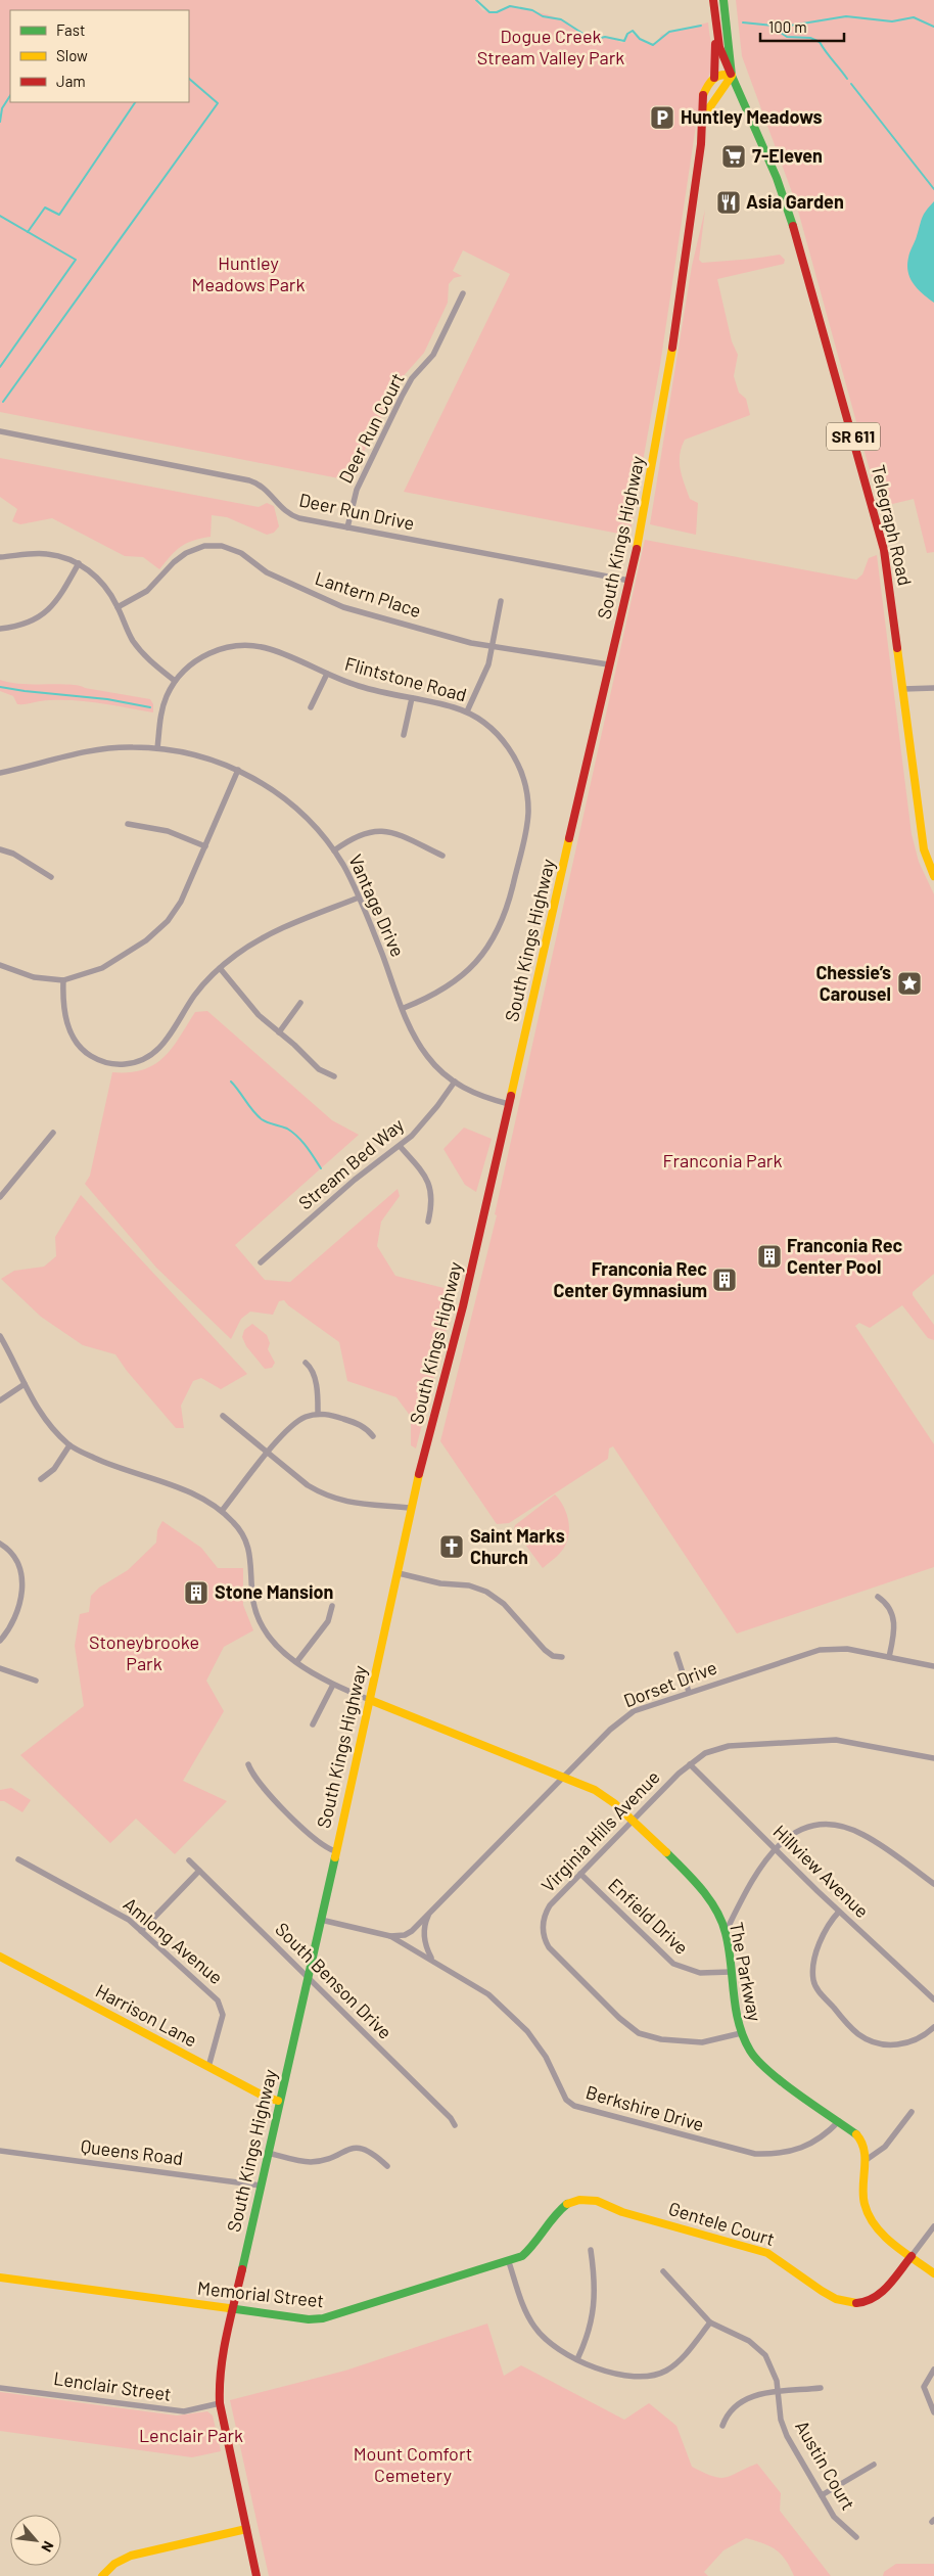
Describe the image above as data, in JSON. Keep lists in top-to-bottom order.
{
  "streets": {
    "main road": [
      "SR 611",
      "Telegraph Road",
      "South Kings Highway",
      "The Parkway",
      "Harrison Lane",
      "Gentele Court",
      "Memorial Street"
    ],
    "street": [
      "Deer Run Court",
      "Deer Run Drive",
      "Lantern Place",
      "Flintstone Road",
      "Vantage Drive",
      "Stream Bed Way",
      "Dorset Drive",
      "Virginia Hills Avenue",
      "Hillview Avenue",
      "Enfield Drive",
      "Amlong Avenue",
      "South Benson Drive",
      "Berkshire Drive",
      "Queens Road",
      "Lenclair Street",
      "Austin Court"
    ]
  },
  "crossings": [
    ["Deer Run Court", "Deer Run Drive"],
    ["Deer Run Drive", "South Kings Highway"],
    ["Telegraph Road", "South Kings Highway"],
    ["South Kings Highway", "Lantern Place"],
    ["South Kings Highway", "Vantage Drive"],
    ["South Kings Highway", "The Parkway"],
    ["South Kings Highway", "South Benson Drive"],
    ["South Kings Highway", "Harrison Lane"],
    ["South Kings Highway", "Berkshire Drive"],
    ["South Kings Highway", "Queens Road"],
    ["South Kings Highway", "Memorial Street"],
    ["South Kings Highway", "Lenclair Street"],
    ["Flintstone Road", "Vantage Drive"],
    ["Vantage Drive", "Stream Bed Way"],
    ["Dorset Drive", "The Parkway"],
    ["Dorset Drive", "Berkshire Drive"],
    ["Virginia Hills Avenue", "Hillview Avenue"],
    ["Virginia Hills Avenue", "Enfield Drive"],
    ["Virginia Hills Avenue", "The Parkway"],
    ["Enfield Drive", "The Parkway"],
    ["Amlong Avenue", "Harrison Lane"],
    ["The Parkway", "Berkshire Drive"],
    ["The Parkway", "Gentele Court"],
    ["Gentele Court", "Memorial Street"]
  ],
  "parks": [
    "Dogue Creek Stream Valley Park",
    "Huntley Meadows Park",
    "Franconia Park",
    "Stoneybrooke Park",
    "Lenclair Park",
    "Mount Comfort Cemetery"
  ],
  "places": {
    "parking": ["Huntley Meadows"],
    "supermarket": ["7-Eleven"],
    "restaurant": ["Asia Garden"],
    "place": ["Chessie’s Carousel"],
    "building": ["Franconia Rec Center Pool", "Franconia Rec Center Gymnasium", "Stone Mansion"],
    "church": ["Saint Marks Church"]
  },
  "legend": ["Fast", "Slow", "Jam"],
  "scale_bar": "100 m",
  "north": "bottom right"
}
